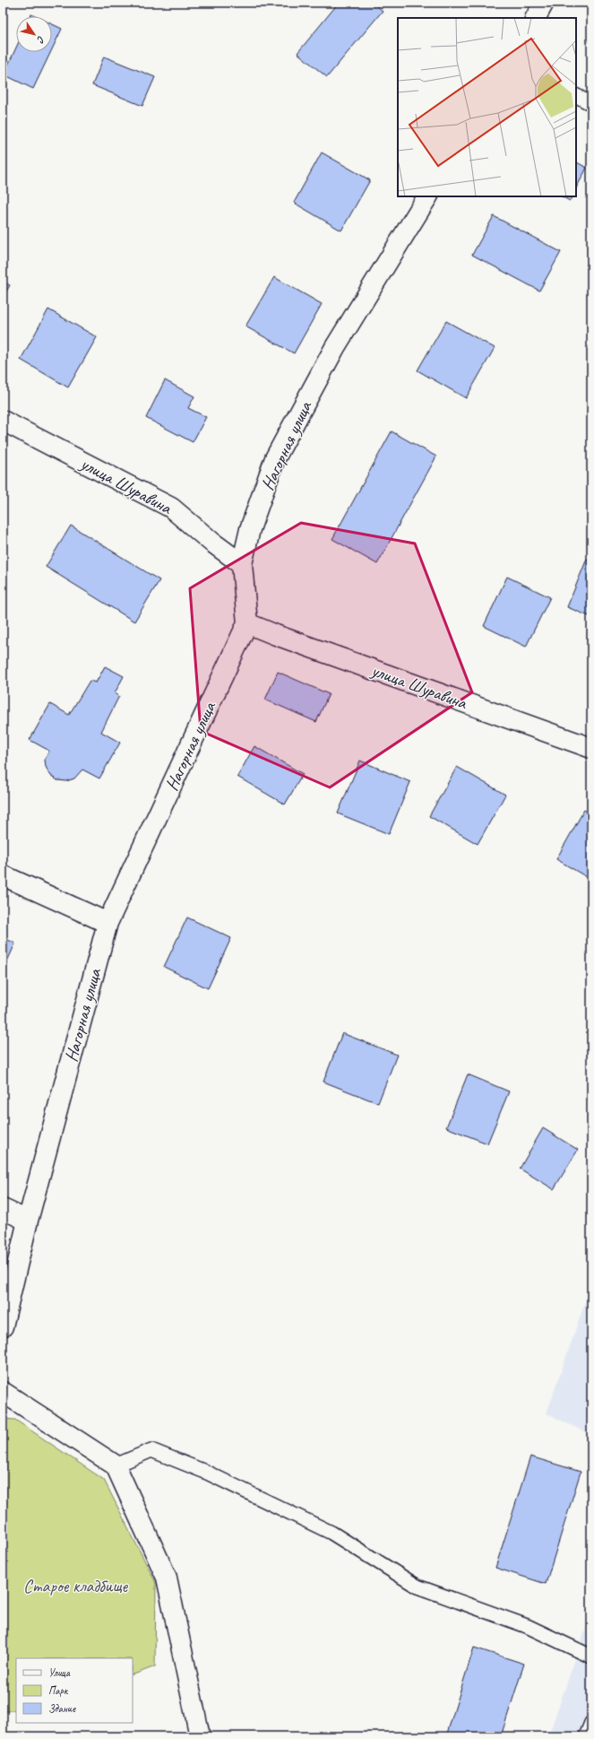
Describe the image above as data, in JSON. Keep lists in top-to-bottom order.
{
  "streets": {
    "street": ["Нагорная улица", "улица Шуравина"]
  },
  "crossings": [
    ["Нагорная улица", "улица Шуравина"]
  ],
  "parks": ["Старое кладбище"],
  "legend": ["Улица", "Парк", "Здание"],
  "north": "bottom right"
}
